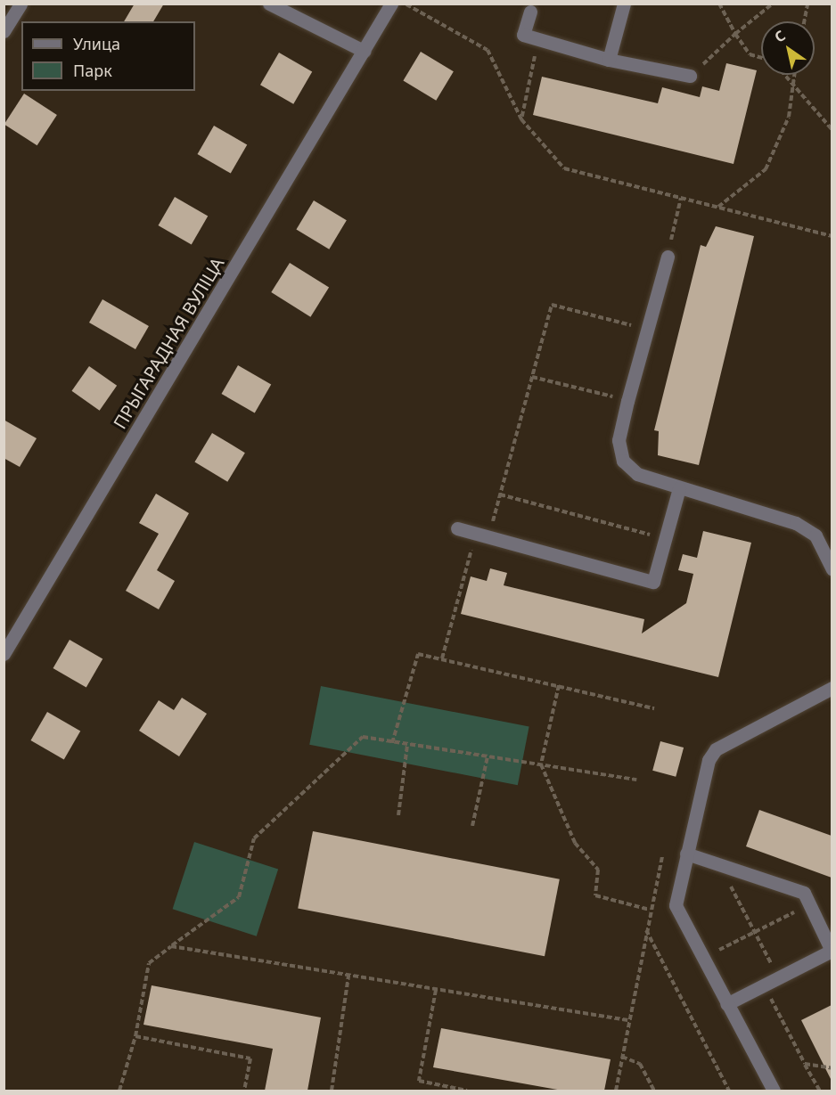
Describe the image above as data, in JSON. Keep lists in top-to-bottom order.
{
  "streets": {
    "street": ["ПРЫГАРАДНАЯ ВУЛІЦА"]
  },
  "legend": ["Улица", "Парк"],
  "north": "top left"
}
